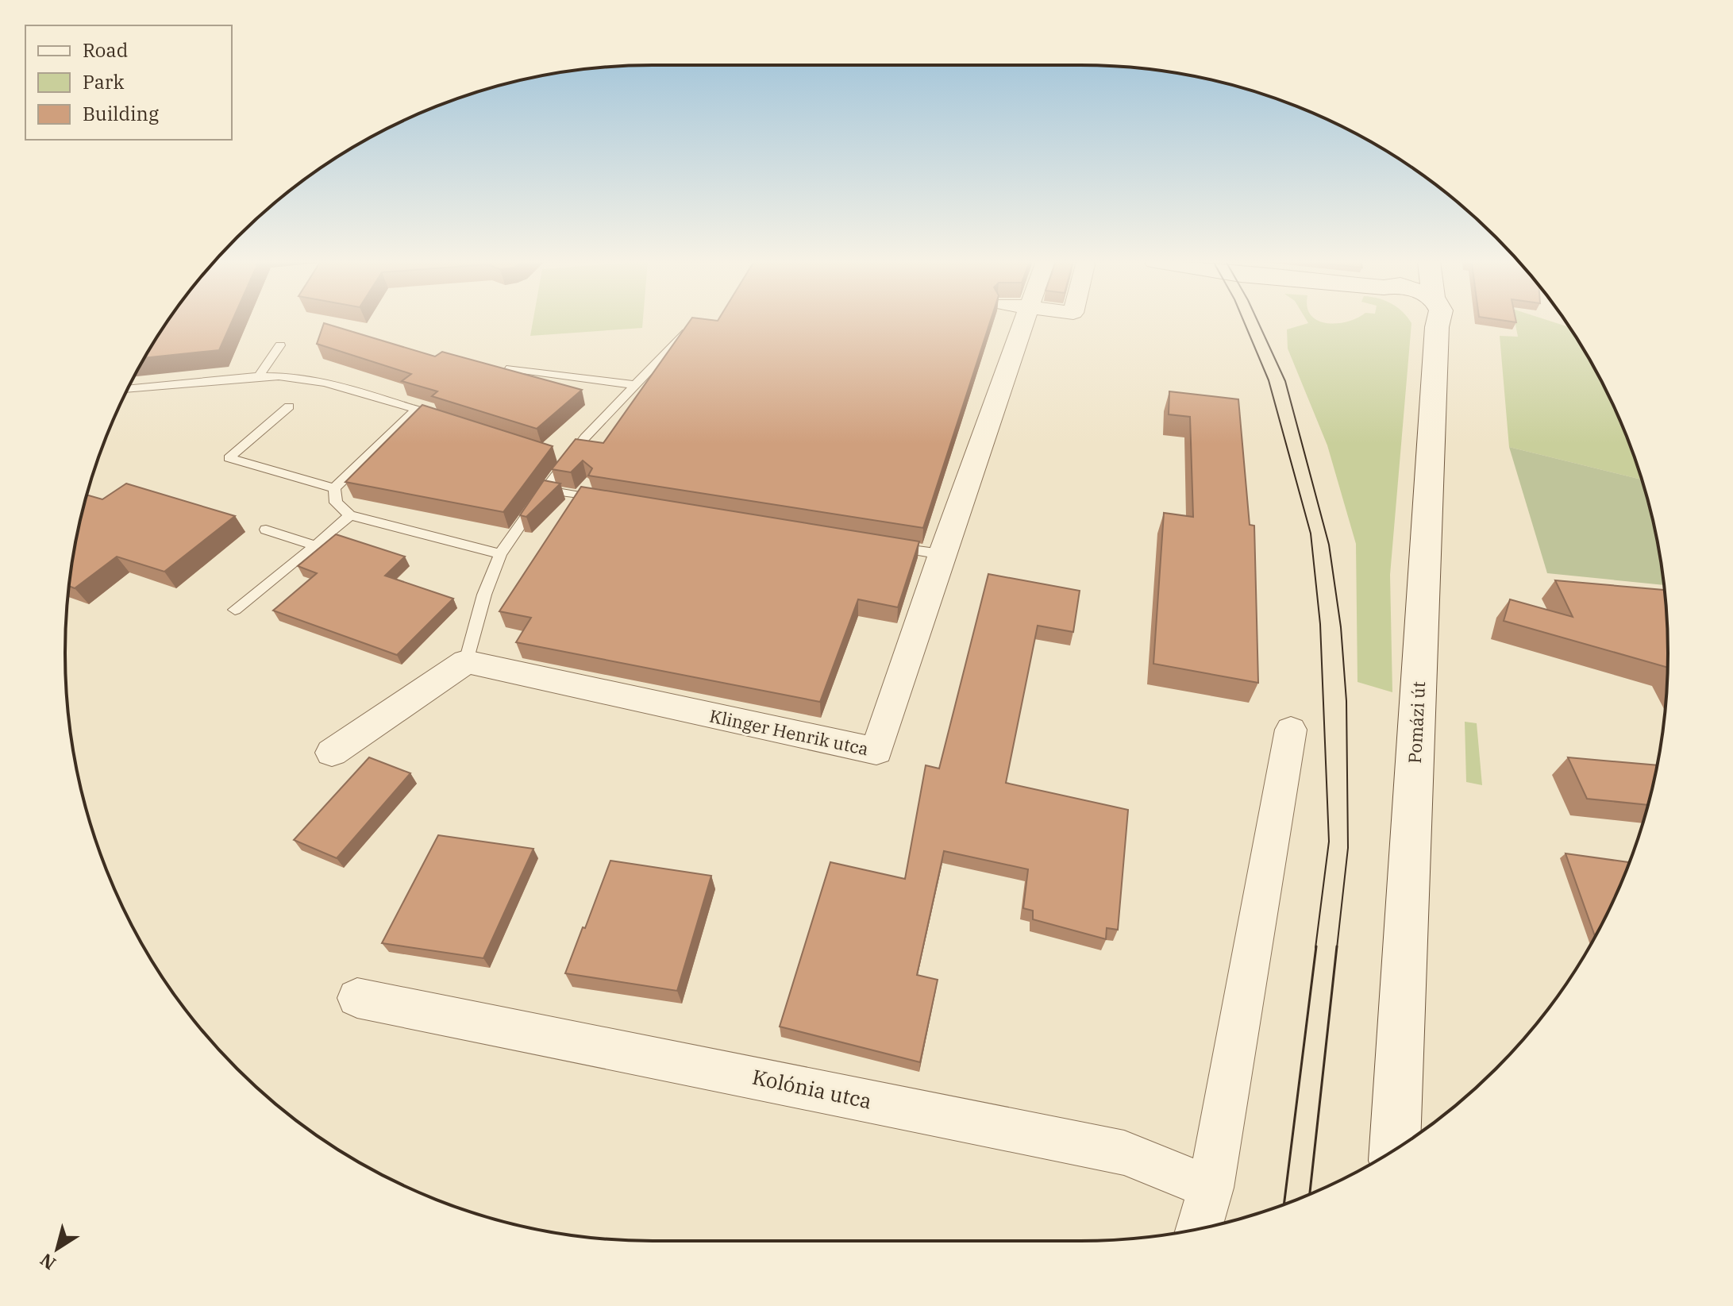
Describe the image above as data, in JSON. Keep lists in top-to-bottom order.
{
  "streets": {
    "main road": ["Pomázi út"],
    "street": ["Klinger Henrik utca", "Kolónia utca"]
  },
  "legend": ["Road", "Park", "Building"],
  "north": "bottom left"
}
